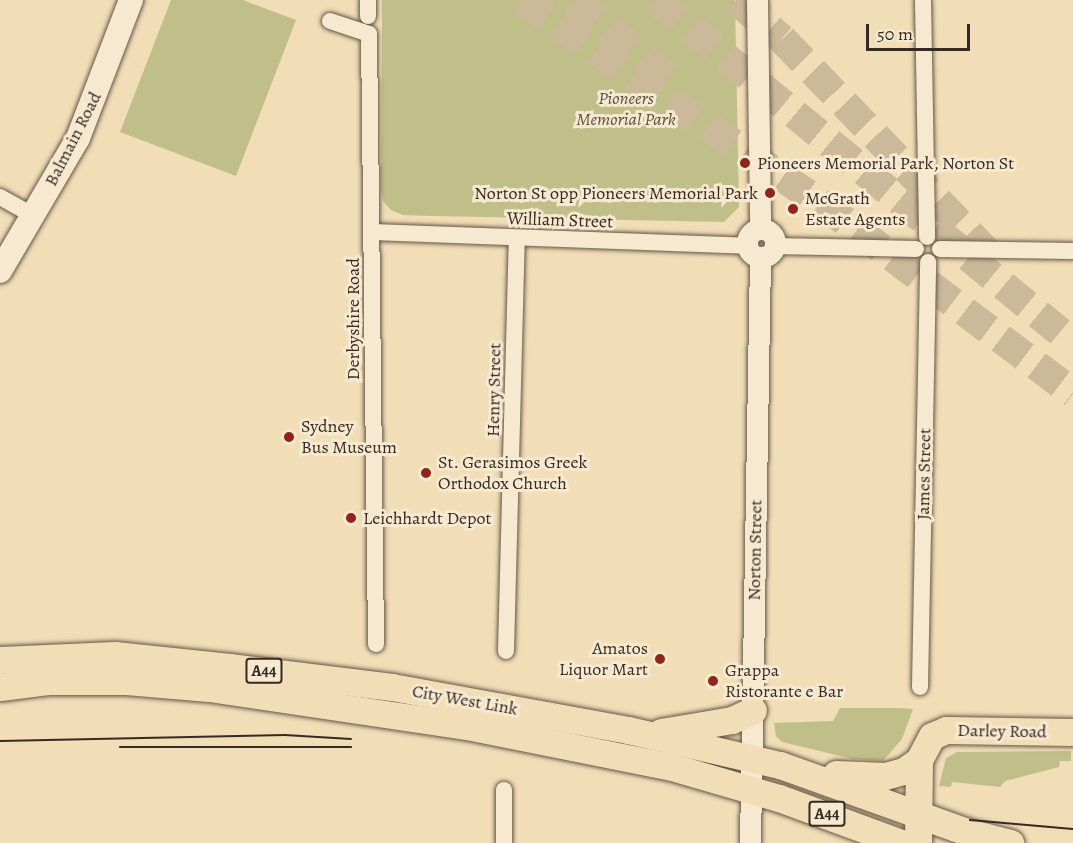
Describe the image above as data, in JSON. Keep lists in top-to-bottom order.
{
  "streets": {
    "main road": [
      "Balmain Road",
      "A44",
      "City West Link",
      "Darley Road"
    ],
    "street": [
      "William Street",
      "Derbyshire Road",
      "Henry Street",
      "James Street",
      "Norton Street"
    ]
  },
  "crossings": [
    ["William Street", "Derbyshire Road"],
    ["William Street", "Henry Street"],
    ["William Street", "Norton Street"],
    ["Norton Street", "City West Link"],
    ["A44", "City West Link"]
  ],
  "parks": ["Pioneers Memorial Park"],
  "places": [
    "Pioneers Memorial Park, Norton St",
    "Norton St opp Pioneers Memorial Park",
    "McGrath Estate Agents",
    "Sydney Bus Museum",
    "St. Gerasimos Greek Orthodox Church",
    "Leichhardt Depot",
    "Amatos Liquor Mart",
    "Grappa Ristorante e Bar"
  ],
  "scale_bar": "50 m"
}
